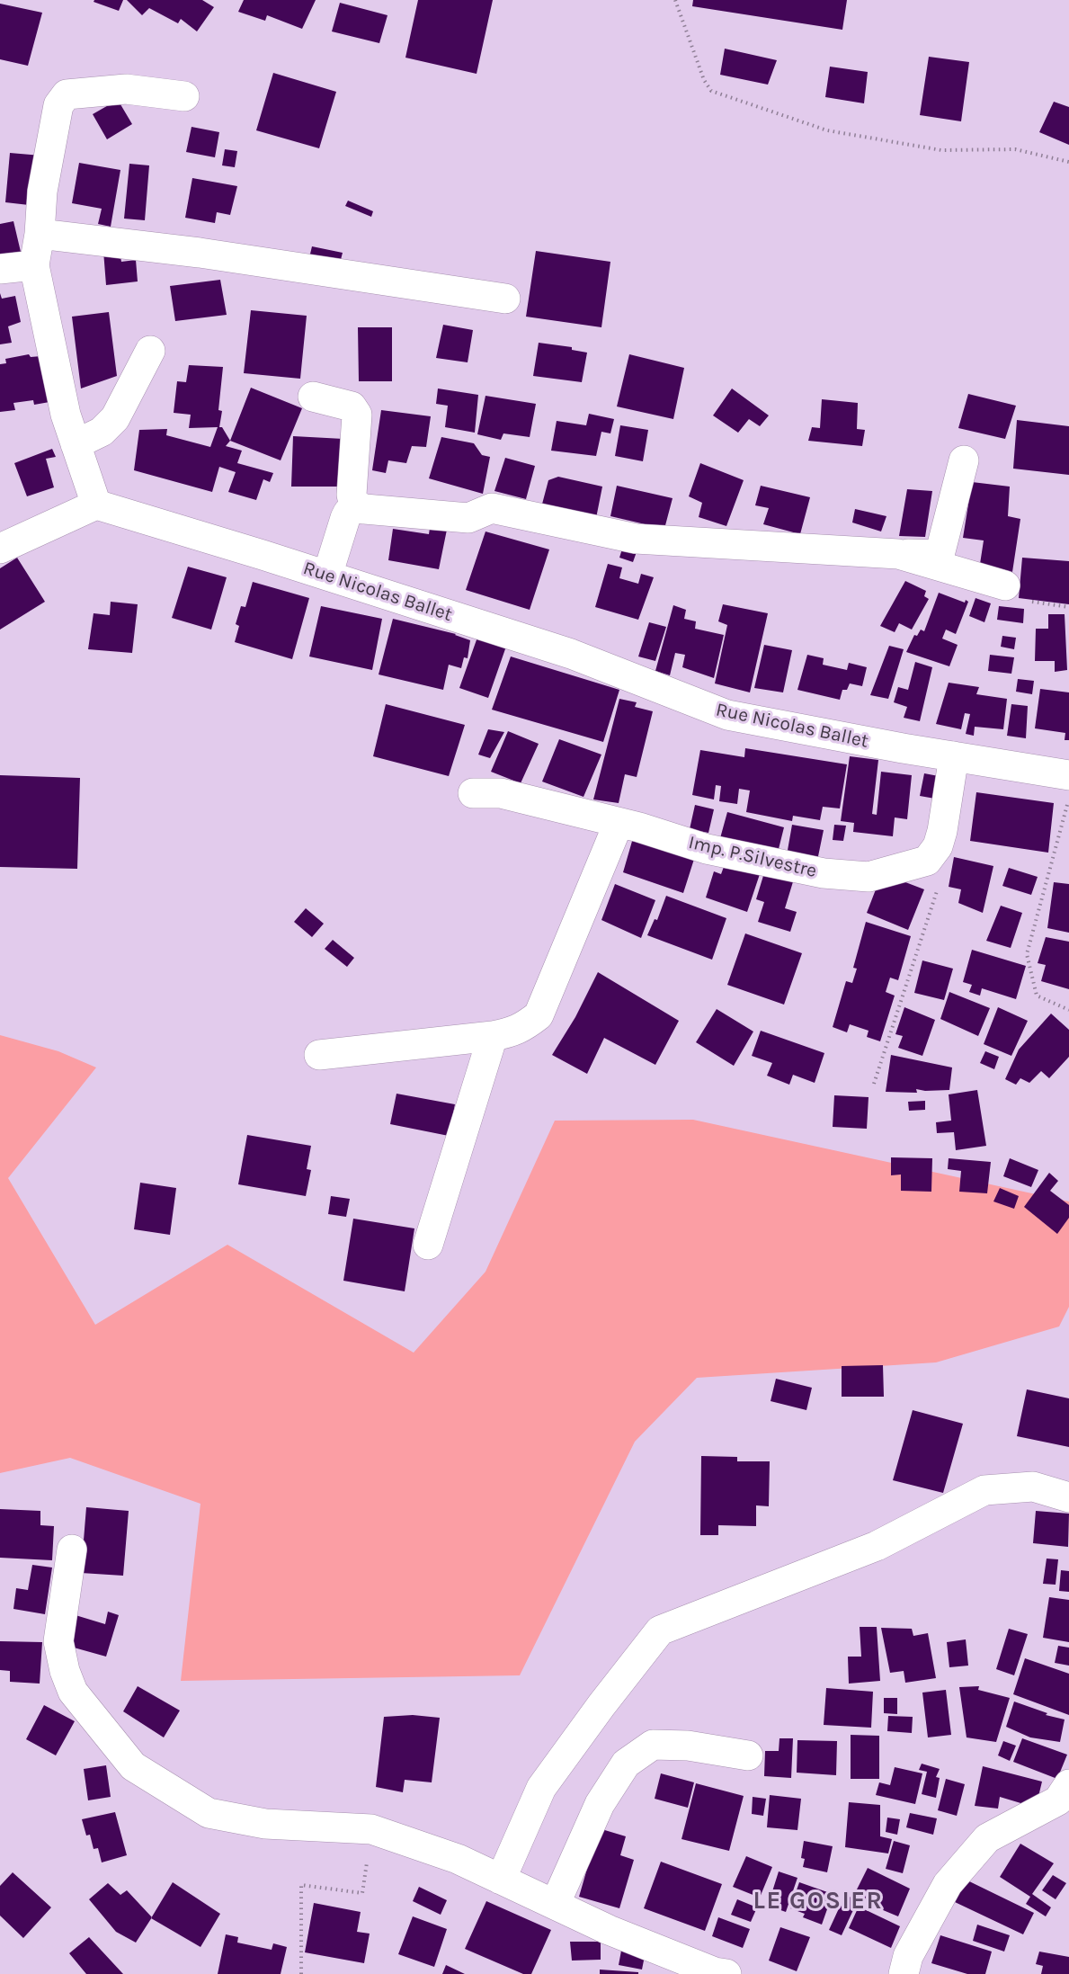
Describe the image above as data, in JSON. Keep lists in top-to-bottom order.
{
  "streets": {
    "street": ["Rue Nicolas Ballet", "Imp. P.Silvestre"]
  },
  "districts": ["LE GOSIER"]
}
